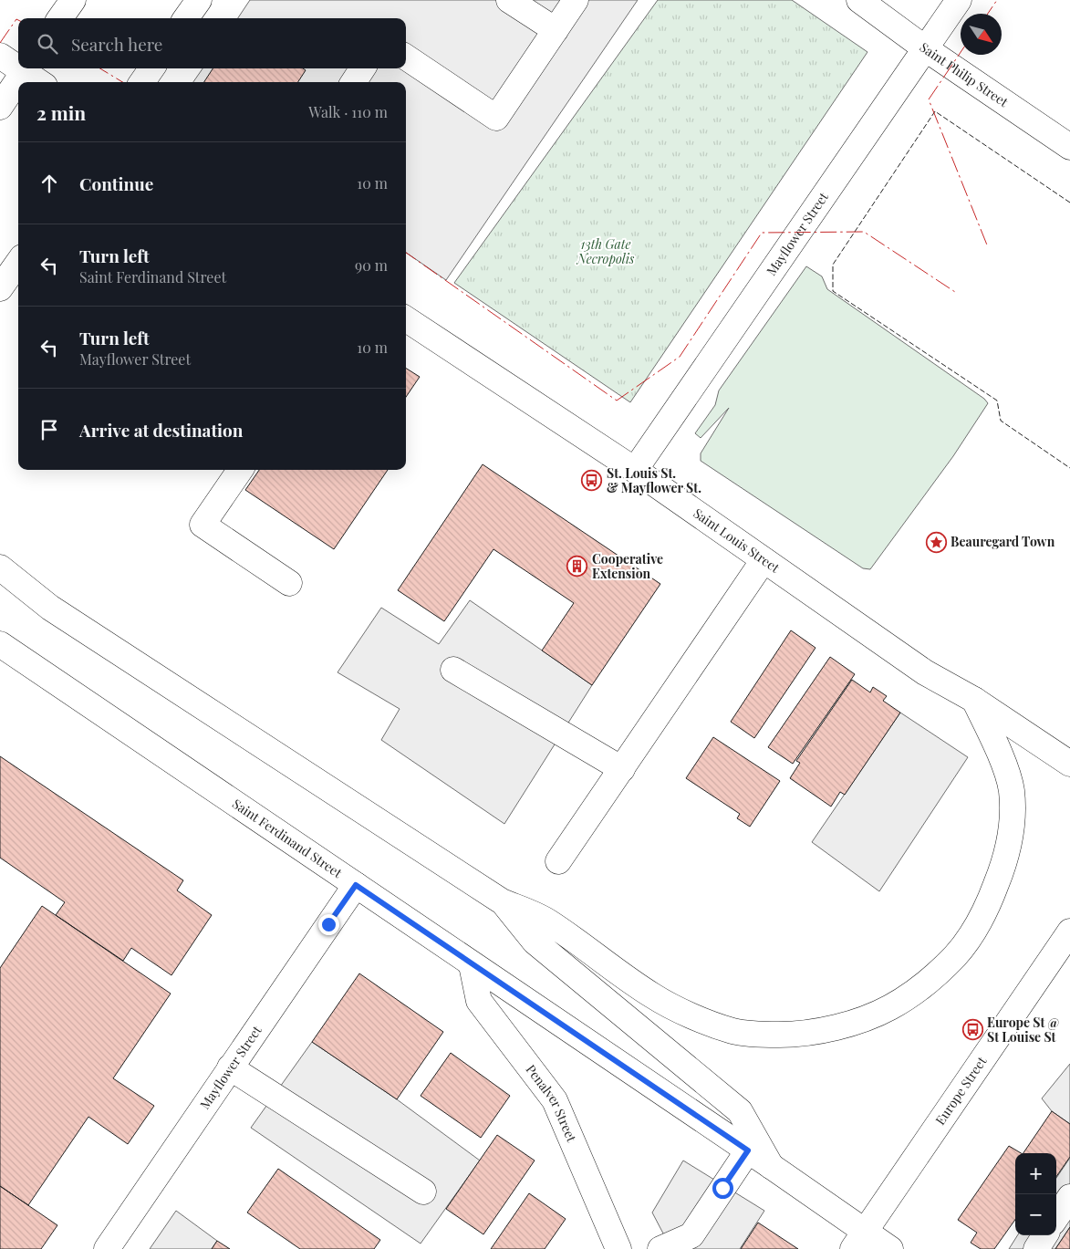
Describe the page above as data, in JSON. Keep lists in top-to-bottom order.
{
  "streets": {
    "main road": [
      "Saint Philip Street",
      "Mayflower Street",
      "Saint Louis Street",
      "Saint Ferdinand Street",
      "Europe Street",
      "Penalver Street"
    ]
  },
  "crossings": [
    ["Saint Philip Street", "Mayflower Street"],
    ["Mayflower Street", "Saint Louis Street"],
    ["Mayflower Street", "Saint Ferdinand Street"],
    ["Saint Ferdinand Street", "Europe Street"],
    ["Saint Ferdinand Street", "Penalver Street"]
  ],
  "parks": ["13th Gate Necropolis"],
  "places": {
    "bus stop": ["St. Louis St. & Mayflower St.", "Europe St @ St Louise St"],
    "place": ["Beauregard Town"],
    "building": ["Cooperative Extension"]
  },
  "north": "bottom right",
  "page": {
    "search": "Search here",
    "heading": ["2 min", "Walk · 110 m"],
    "list": [
      ["Continue", "10 m"],
      ["Turn left", "Saint Ferdinand Street", "90 m"],
      ["Turn left", "Mayflower Street", "10 m"],
      "Arrive at destination"
    ],
    "map_buttons": ["+", "−"]
  }
}
